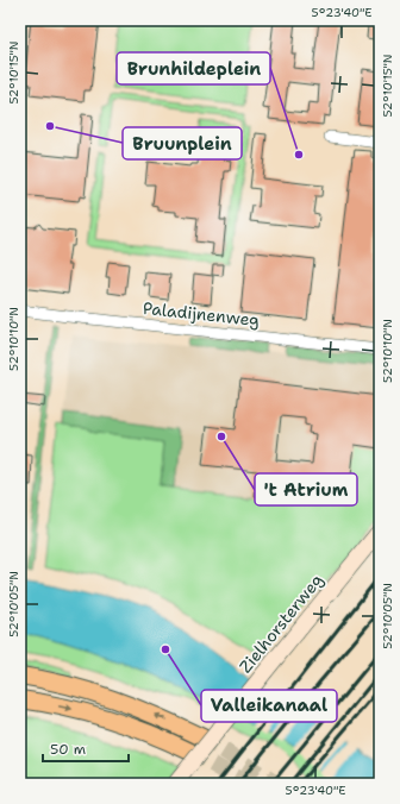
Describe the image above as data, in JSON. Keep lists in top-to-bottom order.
{
  "streets": {
    "main road": ["Zielhorsterweg"],
    "street": ["Paladijnenweg"]
  },
  "places": [
    "Bruunplein",
    "Brunhildeplein",
    "'t Atrium",
    "Valleikanaal"
  ],
  "scale_bar": "50 m",
  "coordinates": [
    "5°23'40\"E",
    "52°10'15\"N",
    "52°10'10\"N",
    "52°10'05\"N"
  ]
}
